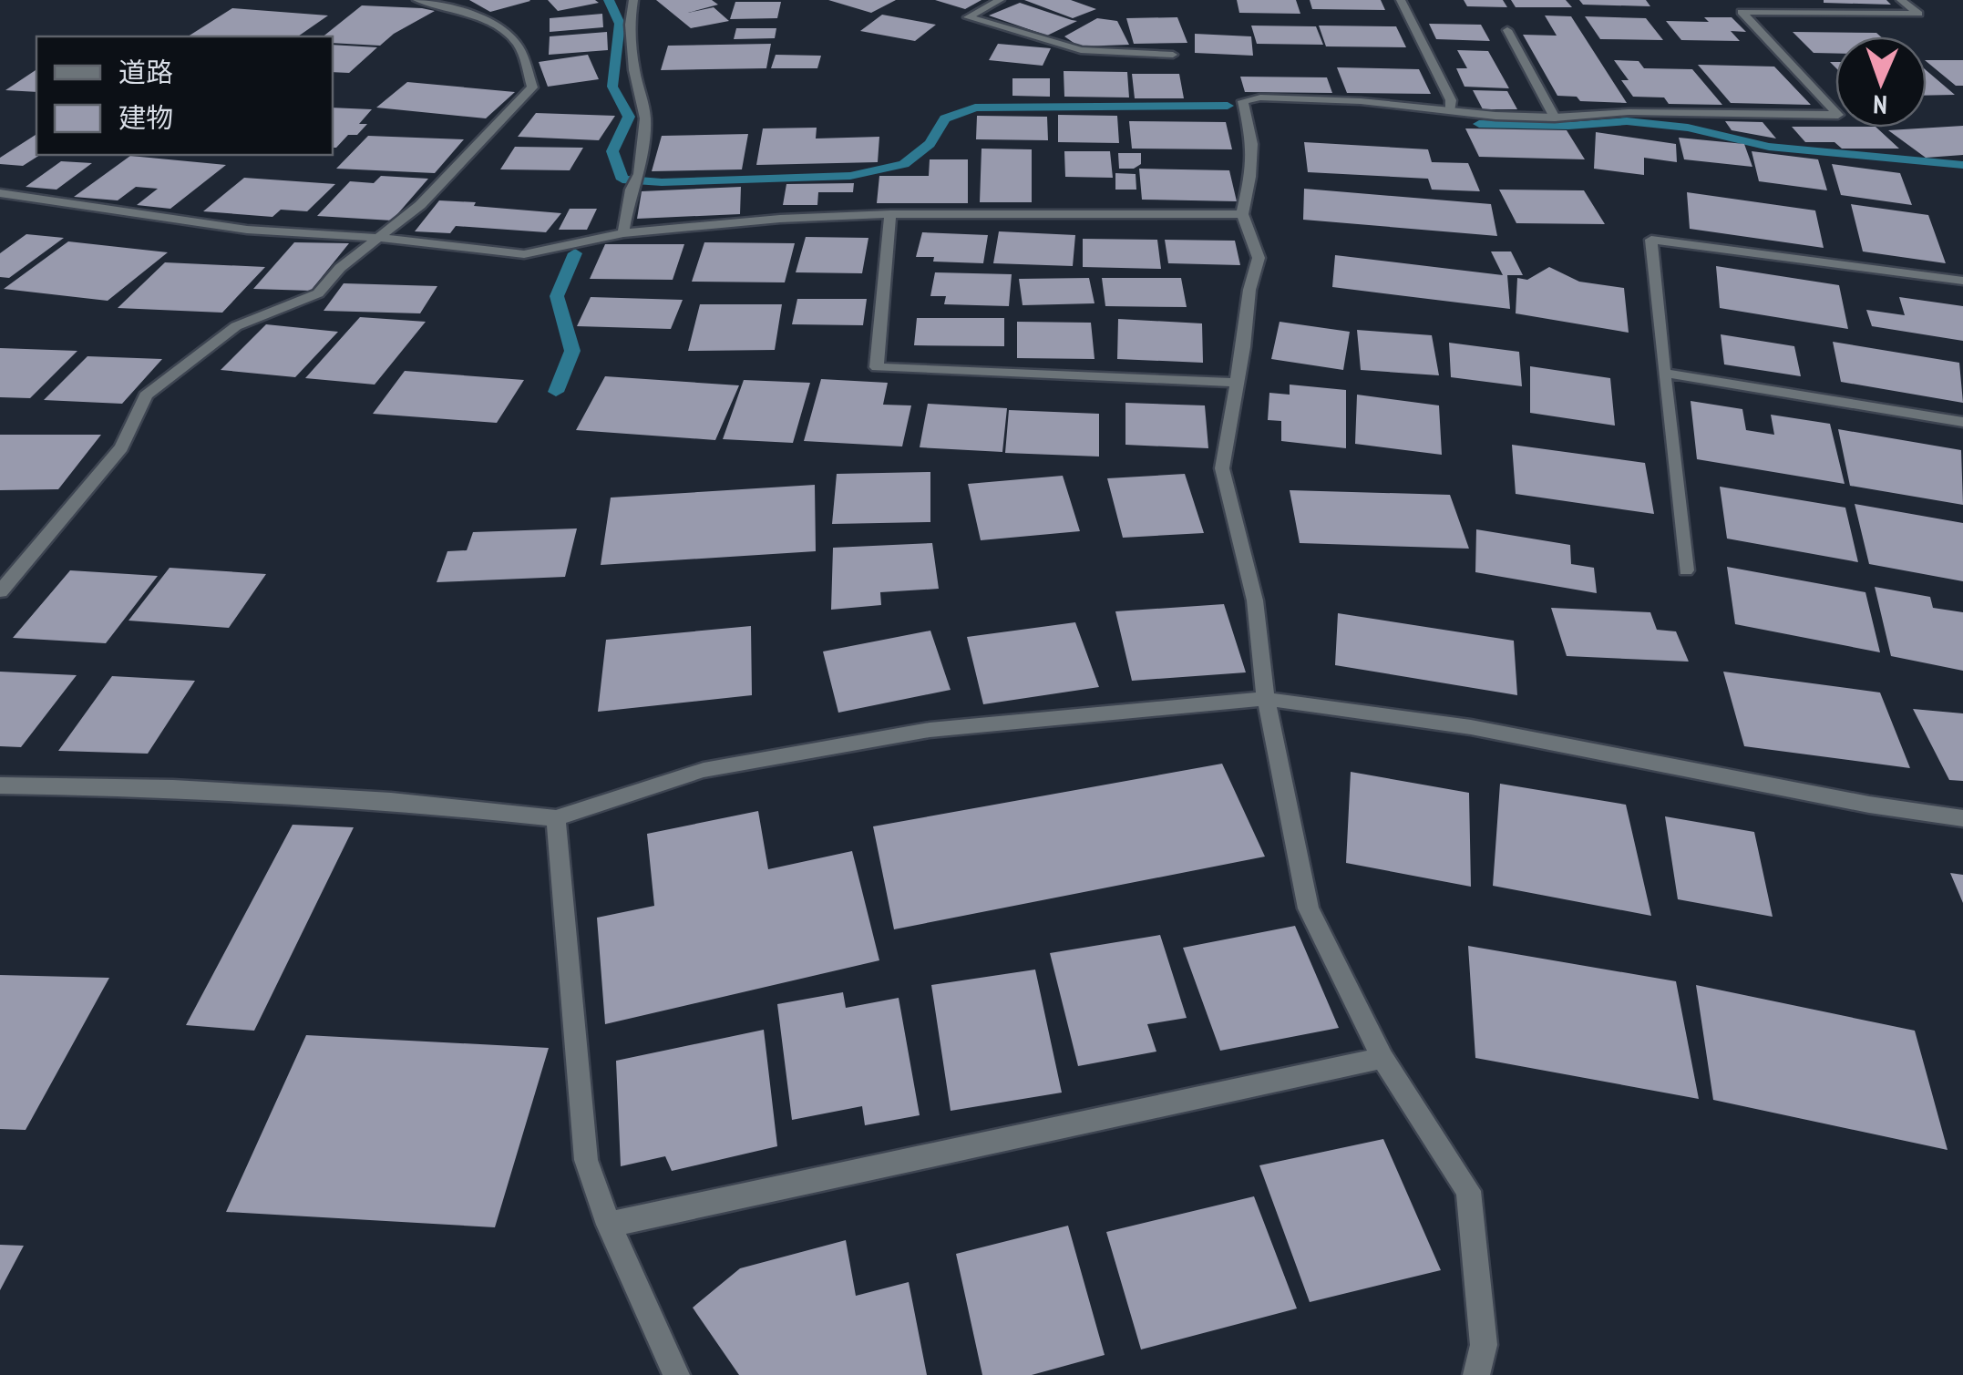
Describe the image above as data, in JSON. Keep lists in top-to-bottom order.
{
  "legend": ["道路", "建物"],
  "north": "bottom"
}
